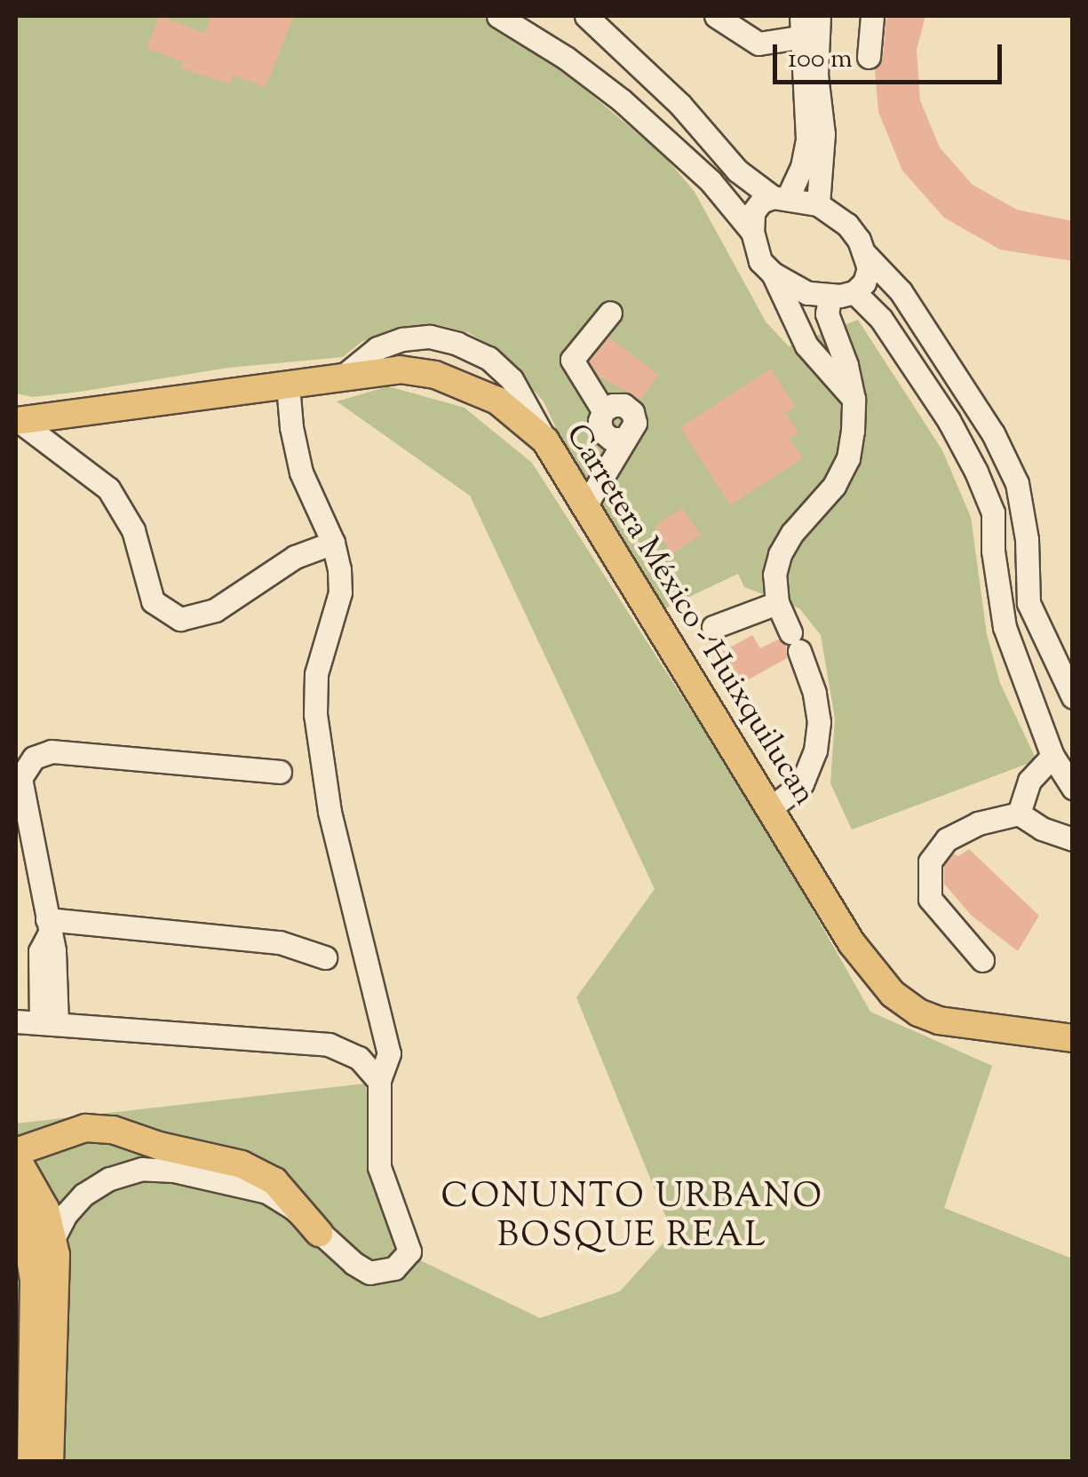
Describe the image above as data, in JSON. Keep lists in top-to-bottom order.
{
  "streets": {
    "main road": ["Carretera México - Huixquilucan"]
  },
  "districts": ["CONUNTO URBANO BOSQUE REAL"],
  "scale_bar": "100 m"
}
